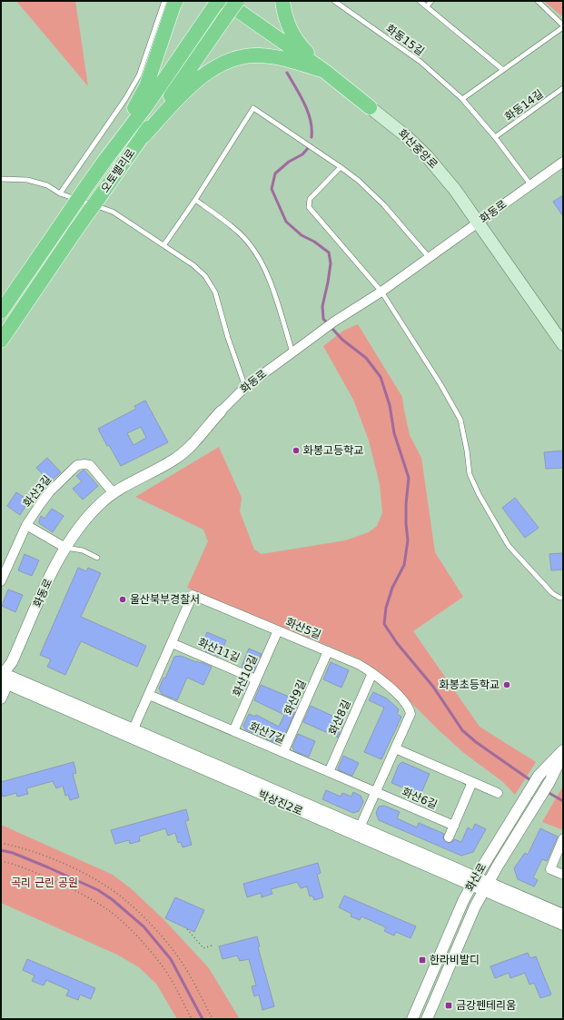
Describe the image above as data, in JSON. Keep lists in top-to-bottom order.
{
  "streets": {
    "highway": ["화산중앙로", "오토밸리로"],
    "street": [
      "화동로",
      "화산3길",
      "화산5길",
      "화산11길",
      "화산10길",
      "화산9길",
      "화산8길",
      "화산7길",
      "화산6길",
      "박상진2로",
      "화산로"
    ],
    "lane": ["화동15길", "화동14길"]
  },
  "crossings": [
    ["화동15길", "화동14길"],
    ["화동15길", "화동로"],
    ["화산중앙로", "화동로"],
    ["화동로", "화산3길"],
    ["화동로", "박상진2로"],
    ["화산5길", "화산11길"],
    ["화산5길", "화산10길"],
    ["화산5길", "화산9길"],
    ["화산5길", "화산8길"],
    ["화산5길", "화산7길"],
    ["화산5길", "화산6길"],
    ["화산5길", "박상진2로"],
    ["화산11길", "화산10길"],
    ["화산10길", "화산7길"],
    ["화산9길", "화산7길"],
    ["화산8길", "화산7길"],
    ["화산7길", "화산6길"],
    ["박상진2로", "화산로"]
  ],
  "parks": ["곡리 근린 공원"],
  "places": {
    "other": ["화봉고등학교", "울산북부경찰서", "화봉초등학교"],
    "transit": ["한라비발디", "금강펜테리움"]
  }
}
